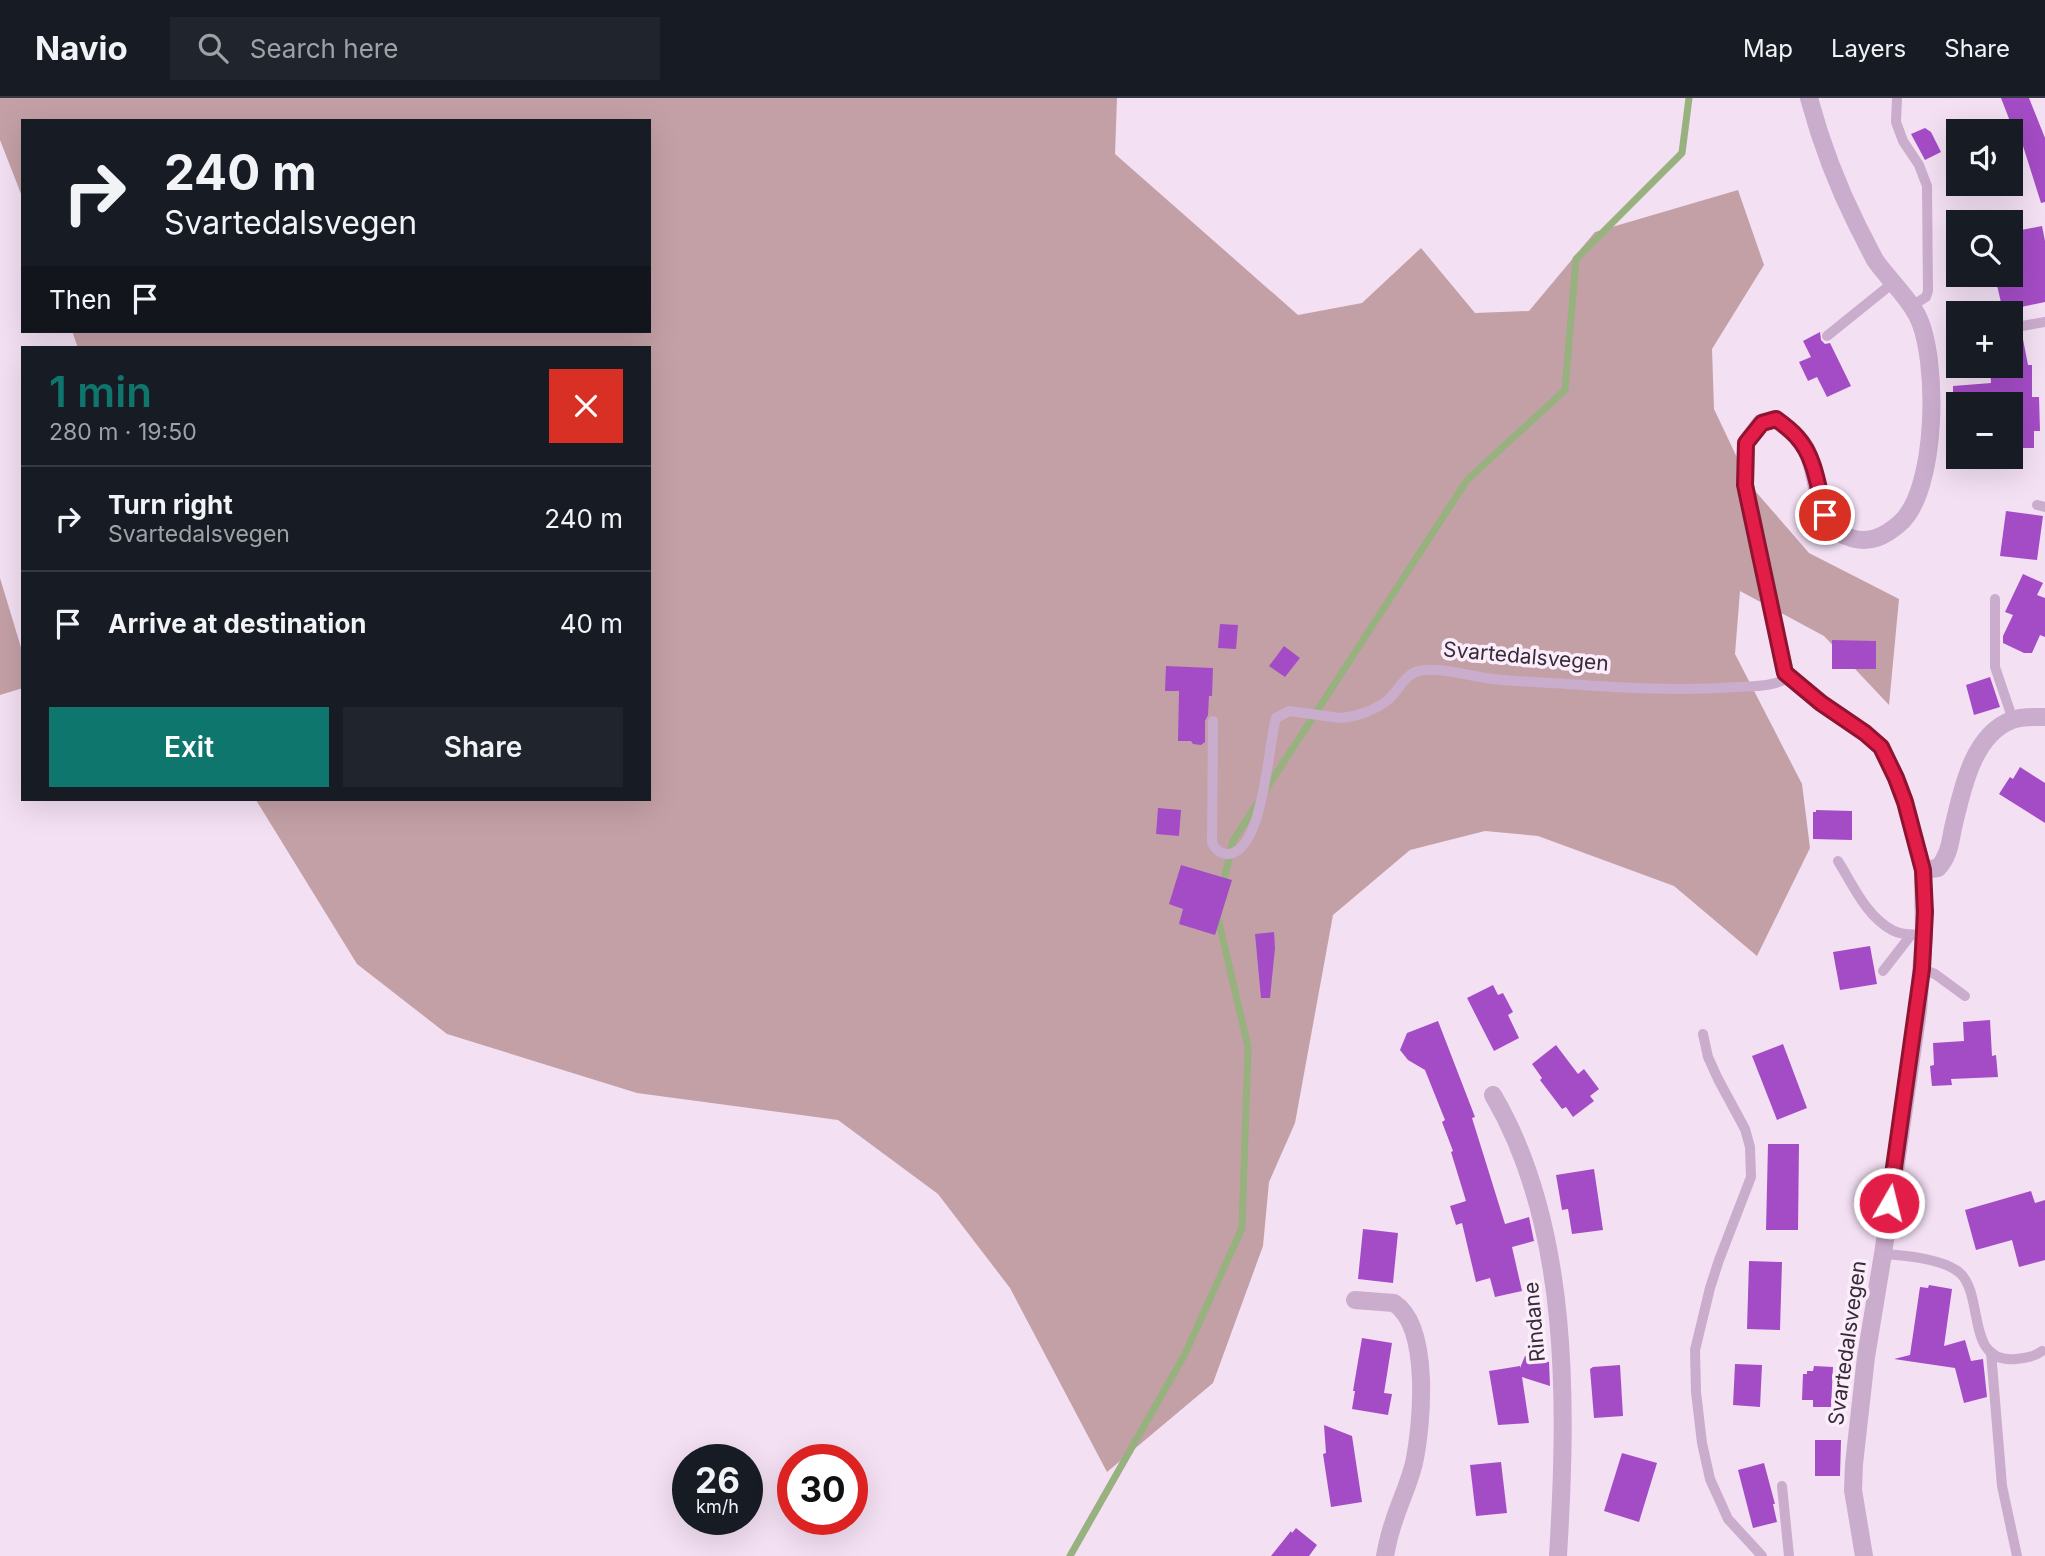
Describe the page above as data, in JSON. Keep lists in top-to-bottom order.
{
  "streets": {
    "street": ["Svartedalsvegen", "Rindane"]
  },
  "page": {
    "header": "Navio",
    "search": "Search here",
    "nav": ["Map", "Layers", "Share"],
    "map_buttons": ["+", "−"],
    "turn": ["240 m", "Svartedalsvegen"],
    "then": "Then",
    "heading": ["1 min", "280 m · 19:50"],
    "list": [
      {
        "name": "Turn right",
        "note": "Svartedalsvegen",
        "value": "240 m"
      },
      {
        "name": "Arrive at destination",
        "value": "40 m"
      }
    ],
    "buttons": ["Exit", "Share"],
    "speed": "26 km/h",
    "limit": "30"
  }
}
